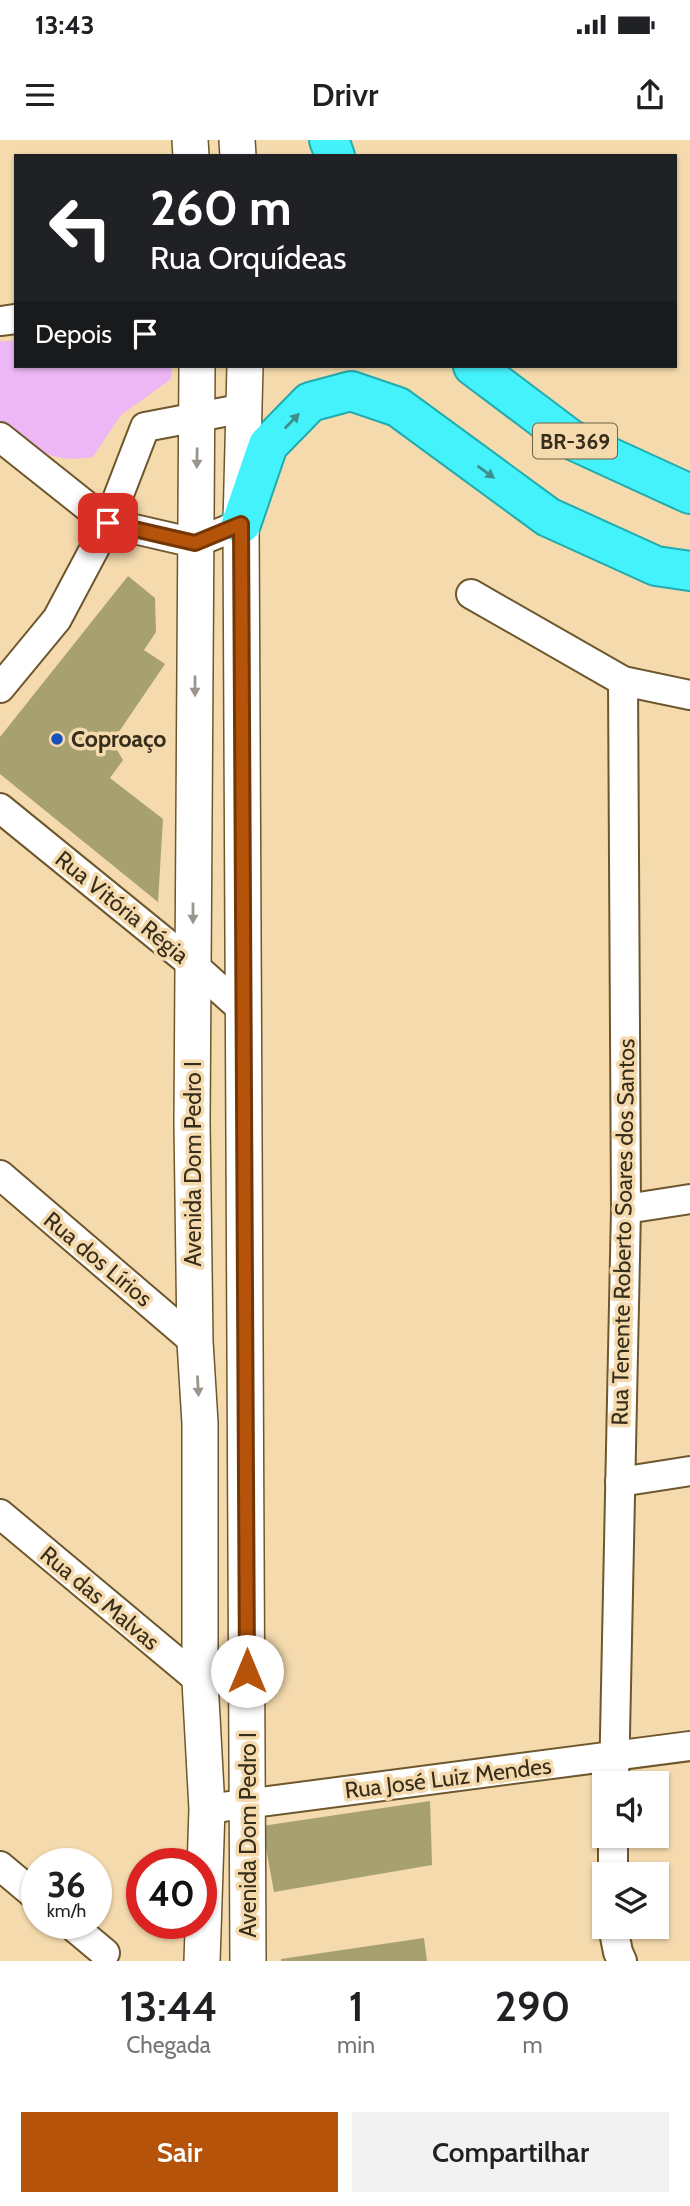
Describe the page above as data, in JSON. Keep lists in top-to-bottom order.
{
  "streets": {
    "highway": ["BR-369"],
    "street": [
      "Rua Vitória Régia",
      "Avenida Dom Pedro I",
      "Rua Tenente Roberto Soares dos Santos",
      "Rua dos Lírios",
      "Rua das Malvas",
      "Rua José Luiz Mendes"
    ]
  },
  "crossings": [
    ["Rua Vitória Régia", "Avenida Dom Pedro I"],
    ["Avenida Dom Pedro I", "Rua dos Lírios"],
    ["Avenida Dom Pedro I", "Rua das Malvas"],
    ["Avenida Dom Pedro I", "Rua José Luiz Mendes"],
    ["Rua Tenente Roberto Soares dos Santos", "Rua José Luiz Mendes"]
  ],
  "places": ["Coproaço"],
  "page": {
    "status": "13:43",
    "header": "Drivr",
    "turn": ["260 m", "Rua Orquídeas"],
    "then": "Depois",
    "speed": "36 km/h",
    "limit": "40",
    "eta": [
      "13:44",
      "Chegada",
      "1",
      "min",
      "290",
      "m"
    ],
    "buttons": ["Sair", "Compartilhar"]
  }
}
